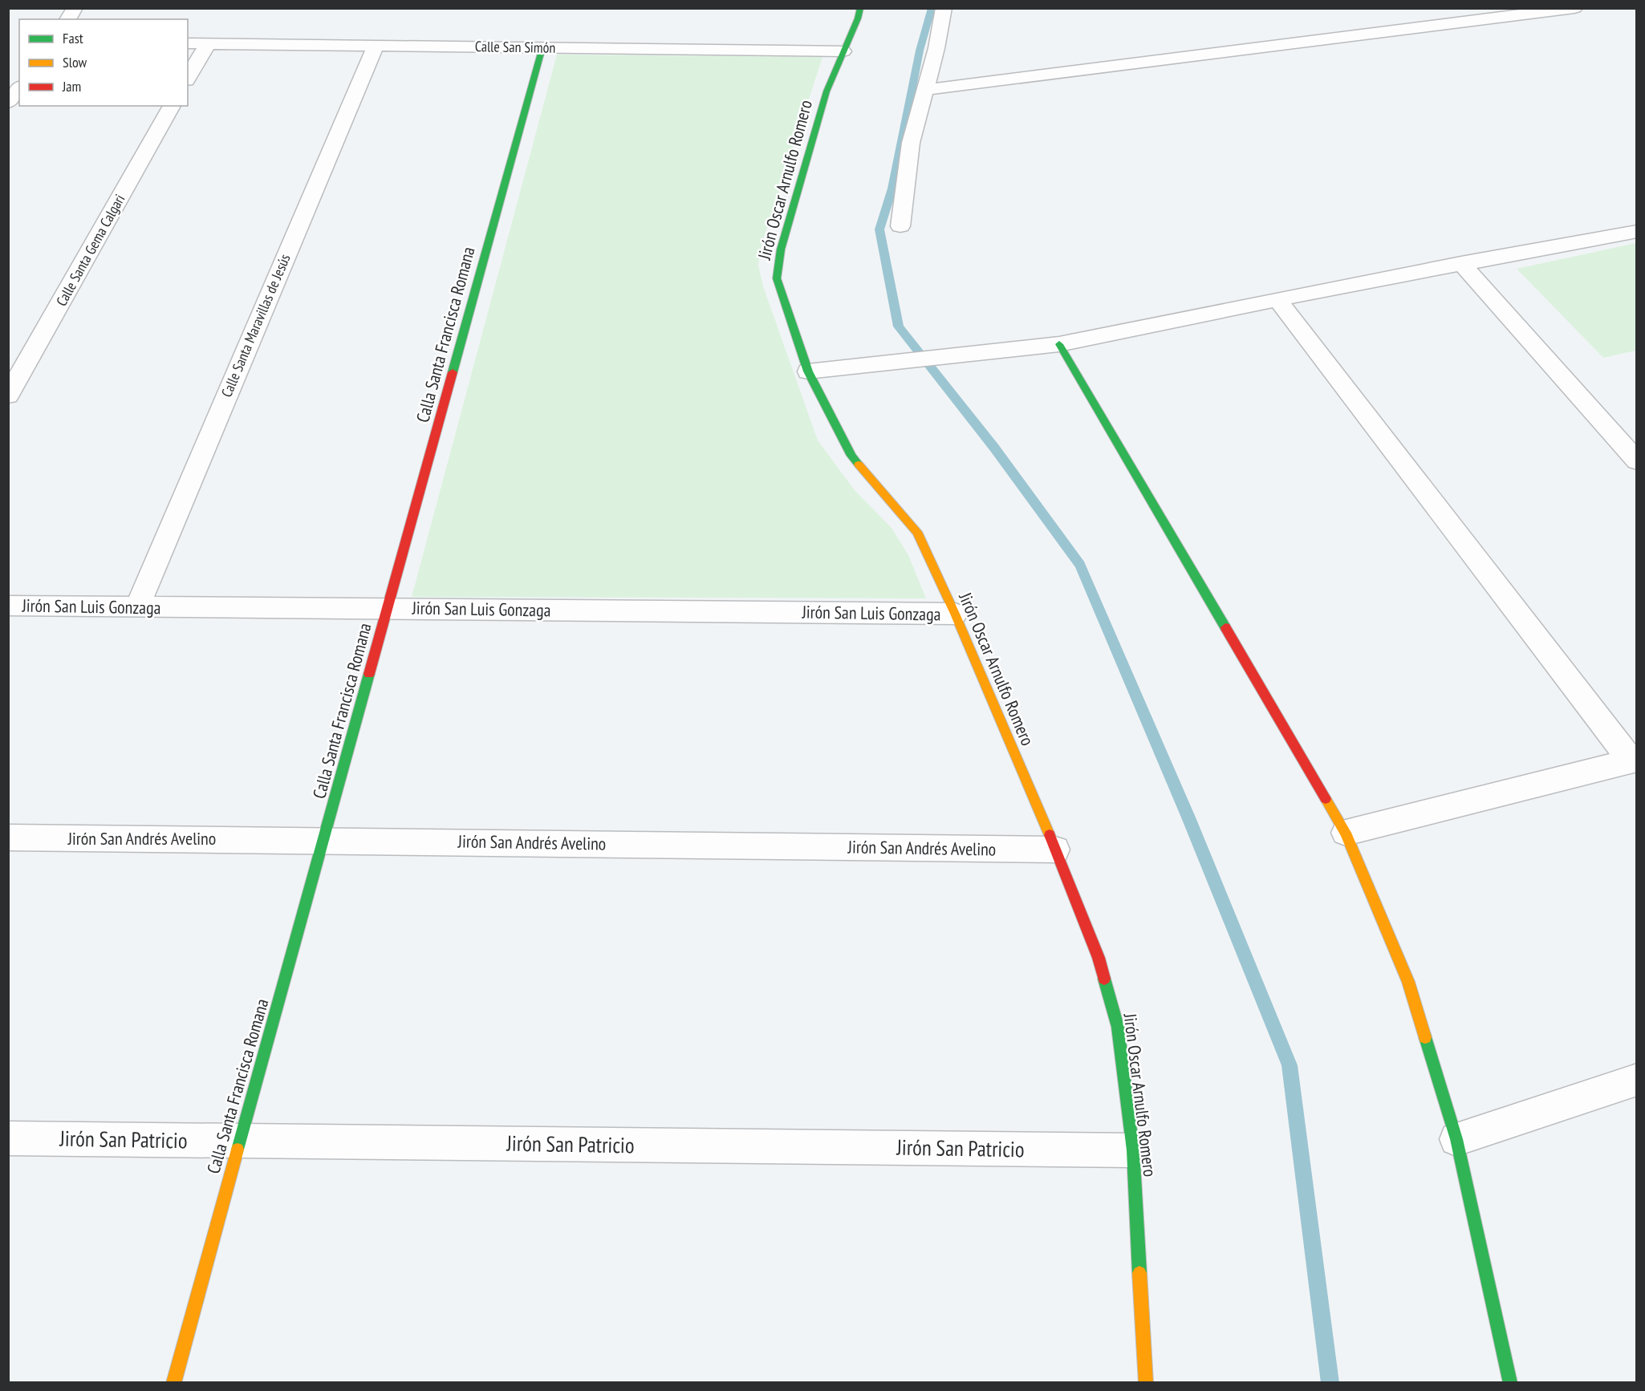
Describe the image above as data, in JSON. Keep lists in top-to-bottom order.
{
  "streets": {
    "street": [
      "Calle San Simón",
      "Jirón Oscar Arnulfo Romero",
      "Calle Santa Gema Calgari",
      "Calle Santa Maravillas de Jesús",
      "Calla Santa Francisca Romana",
      "Jirón San Luis Gonzaga",
      "Jirón San Andrés Avelino",
      "Jirón San Patricio"
    ]
  },
  "crossings": [
    ["Calle San Simón", "Jirón Oscar Arnulfo Romero"],
    ["Calle San Simón", "Calle Santa Maravillas de Jesús"],
    ["Calle San Simón", "Calla Santa Francisca Romana"],
    ["Jirón Oscar Arnulfo Romero", "Jirón San Luis Gonzaga"],
    ["Jirón Oscar Arnulfo Romero", "Jirón San Andrés Avelino"],
    ["Jirón Oscar Arnulfo Romero", "Jirón San Patricio"],
    ["Calle Santa Maravillas de Jesús", "Jirón San Luis Gonzaga"],
    ["Calla Santa Francisca Romana", "Jirón San Luis Gonzaga"],
    ["Calla Santa Francisca Romana", "Jirón San Andrés Avelino"],
    ["Calla Santa Francisca Romana", "Jirón San Patricio"]
  ],
  "legend": ["Fast", "Slow", "Jam"]
}
